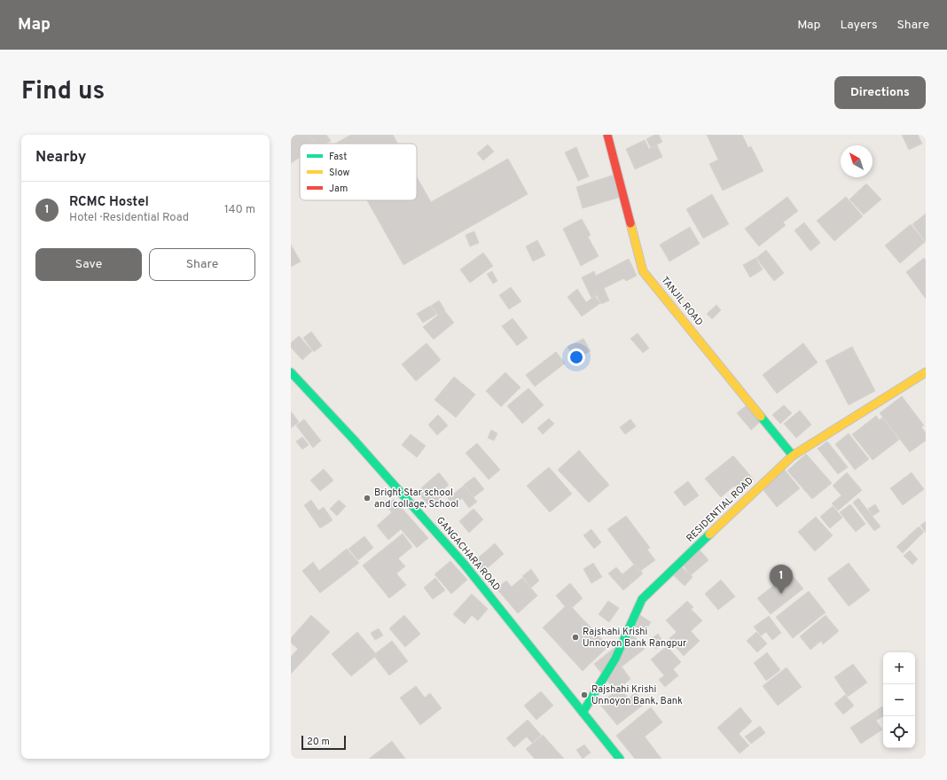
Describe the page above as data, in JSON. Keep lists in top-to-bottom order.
{
  "streets": {
    "street": ["TANJIL ROAD", "RESIDENTIAL ROAD", "GANGACHARA ROAD"]
  },
  "crossings": [
    ["TANJIL ROAD", "RESIDENTIAL ROAD"],
    ["RESIDENTIAL ROAD", "GANGACHARA ROAD"]
  ],
  "places": ["Bright Star school and collage, School", "Rajshahi Krishi Unnoyon Bank Rangpur", "Rajshahi Krishi Unnoyon Bank, Bank"],
  "legend": ["Fast", "Slow", "Jam"],
  "scale_bar": "20 m",
  "north": "top left",
  "page": {
    "header": "Map",
    "nav": ["Map", "Layers", "Share"],
    "title": "Find us",
    "buttons": [
      "Directions",
      ["Save", "Share"]
    ],
    "heading": "Nearby",
    "list": [
      {
        "mark": "1",
        "name": "RCMC Hostel",
        "note": "Hotel · Residential Road",
        "value": "140 m"
      }
    ],
    "pins": "1",
    "map_buttons": ["+", "−"],
    "scale": "20 m"
  }
}
